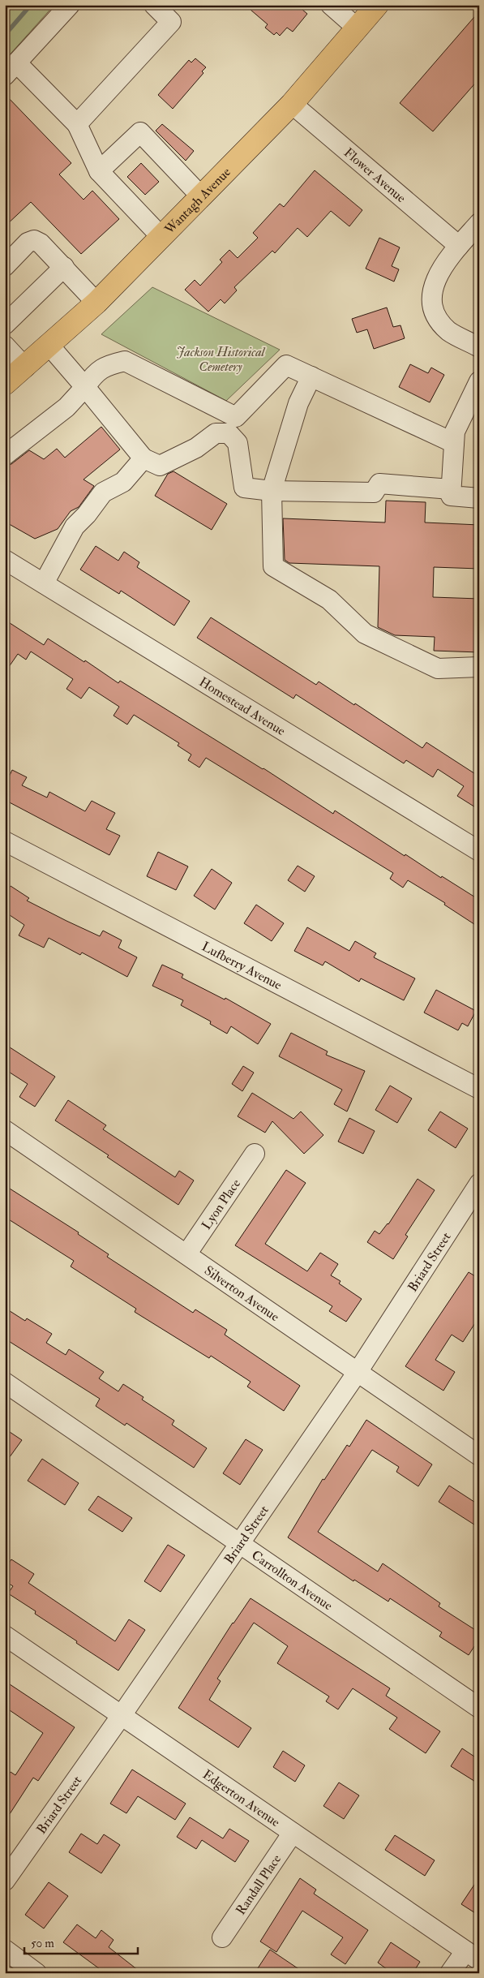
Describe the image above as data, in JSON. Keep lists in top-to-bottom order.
{
  "streets": {
    "main road": ["Wantagh Avenue"],
    "street": [
      "Flower Avenue",
      "Homestead Avenue",
      "Lufberry Avenue",
      "Lyon Place",
      "Briard Street",
      "Silverton Avenue",
      "Carrollton Avenue",
      "Edgerton Avenue",
      "Randall Place"
    ]
  },
  "crossings": [
    ["Flower Avenue", "Wantagh Avenue"],
    ["Lyon Place", "Silverton Avenue"],
    ["Briard Street", "Silverton Avenue"],
    ["Briard Street", "Carrollton Avenue"],
    ["Briard Street", "Edgerton Avenue"],
    ["Edgerton Avenue", "Randall Place"]
  ],
  "parks": ["Jackson Historical Cemetery"],
  "scale_bar": "50 m"
}
